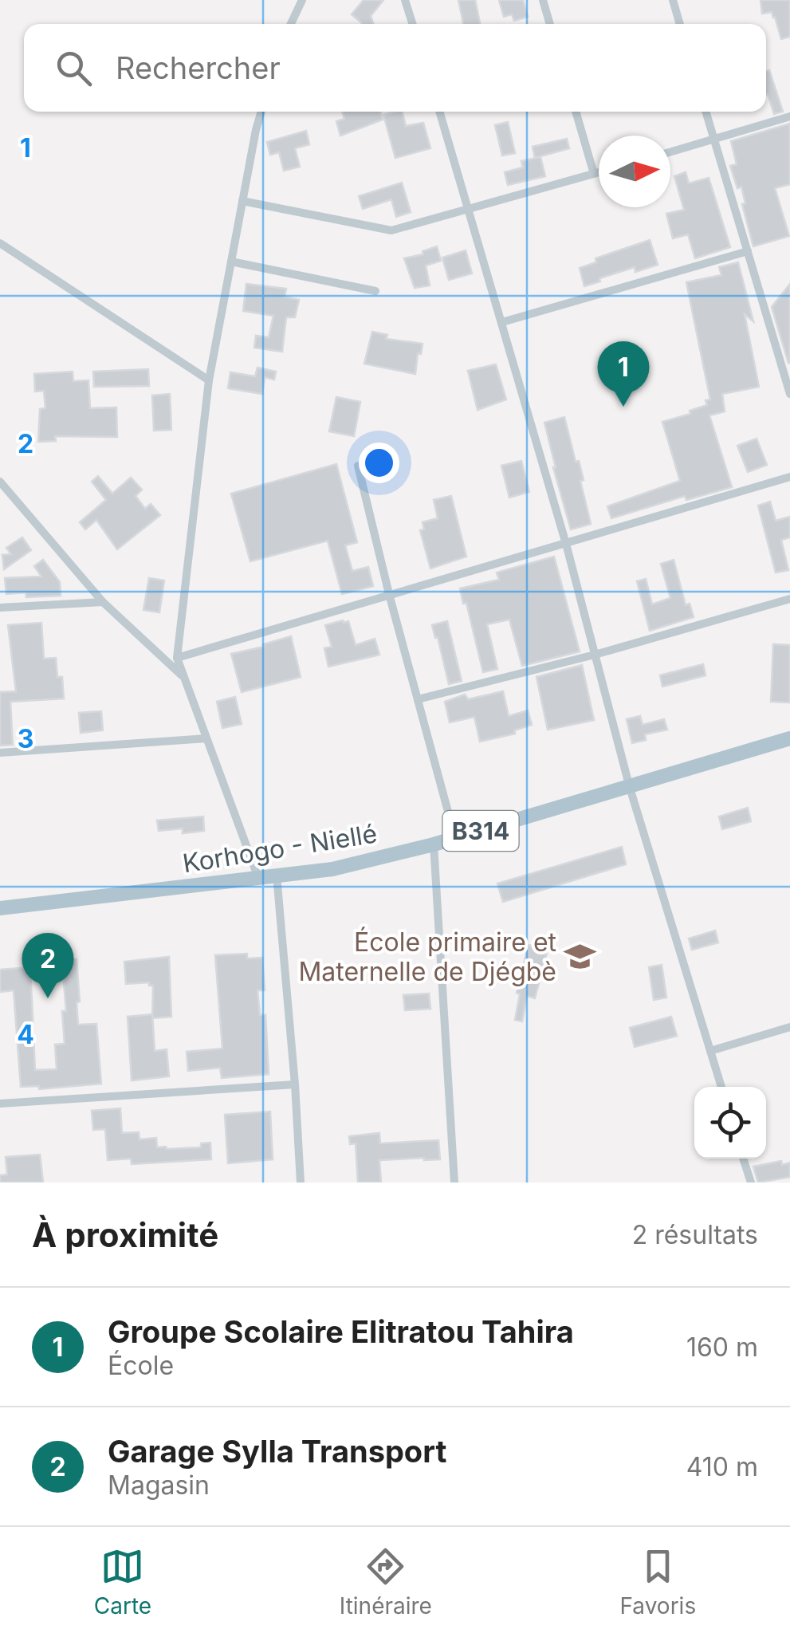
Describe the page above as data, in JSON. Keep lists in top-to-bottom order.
{
  "streets": {
    "main road": ["B314", "Korhogo - Niellé"]
  },
  "places": {
    "school or university": ["École primaire et Maternelle de Djégbè"]
  },
  "north": "right",
  "page": {
    "search": "Rechercher",
    "pins": ["1", "2"],
    "heading": ["À proximité", "2 résultats"],
    "list": [
      {
        "mark": "1",
        "name": "Groupe Scolaire Elitratou Tahira",
        "note": "École",
        "value": "160 m"
      },
      {
        "mark": "2",
        "name": "Garage Sylla Transport",
        "note": "Magasin",
        "value": "410 m"
      }
    ],
    "nav": ["Carte", "Itinéraire", "Favoris"]
  },
  "grid": {
    "rows": [
      "1",
      "2",
      "3",
      "4"
    ]
  }
}
